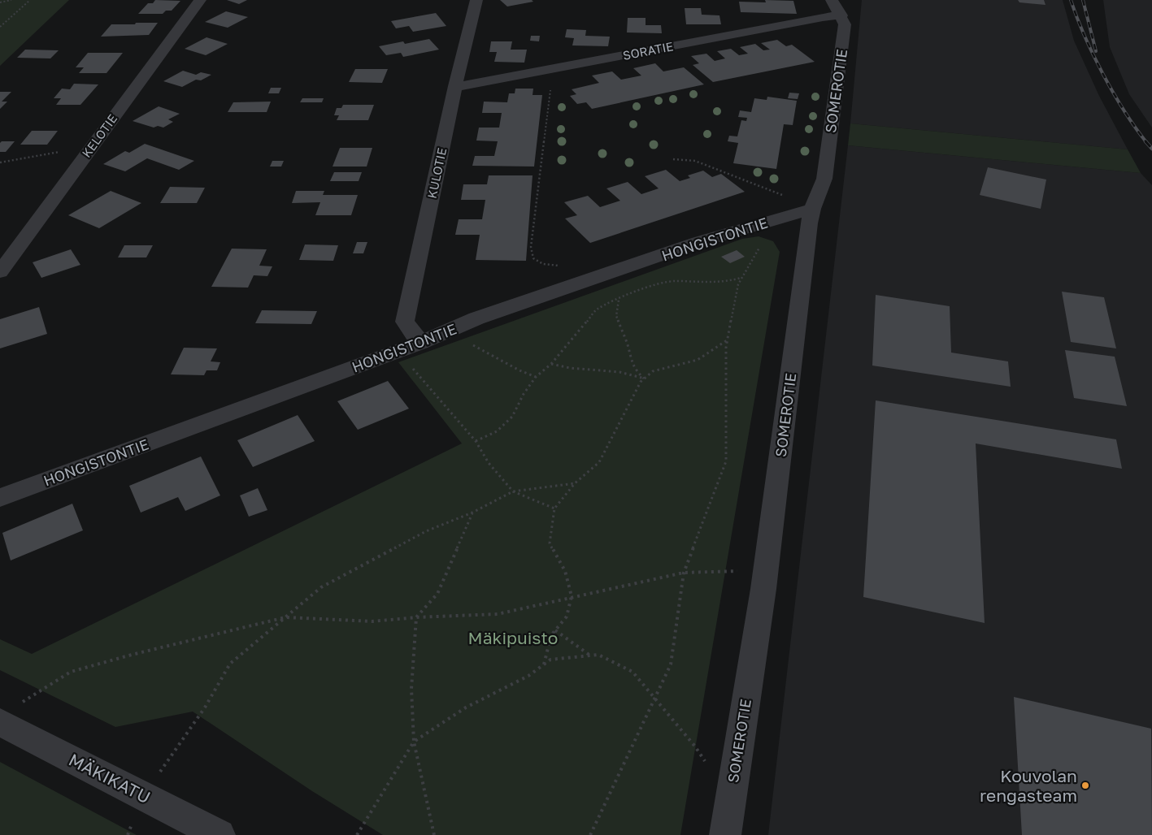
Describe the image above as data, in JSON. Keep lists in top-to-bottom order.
{
  "streets": {
    "street": [
      "SORATIE",
      "SOMEROTIE",
      "KELOTIE",
      "KULOTIE",
      "HONGISTONTIE",
      "MÄKIKATU"
    ]
  },
  "crossings": [
    ["SORATIE", "SOMEROTIE"],
    ["SORATIE", "KULOTIE"],
    ["SOMEROTIE", "HONGISTONTIE"],
    ["KULOTIE", "HONGISTONTIE"]
  ],
  "parks": ["Mäkipuisto"],
  "places": ["Kouvolan rengasteam"]
}
